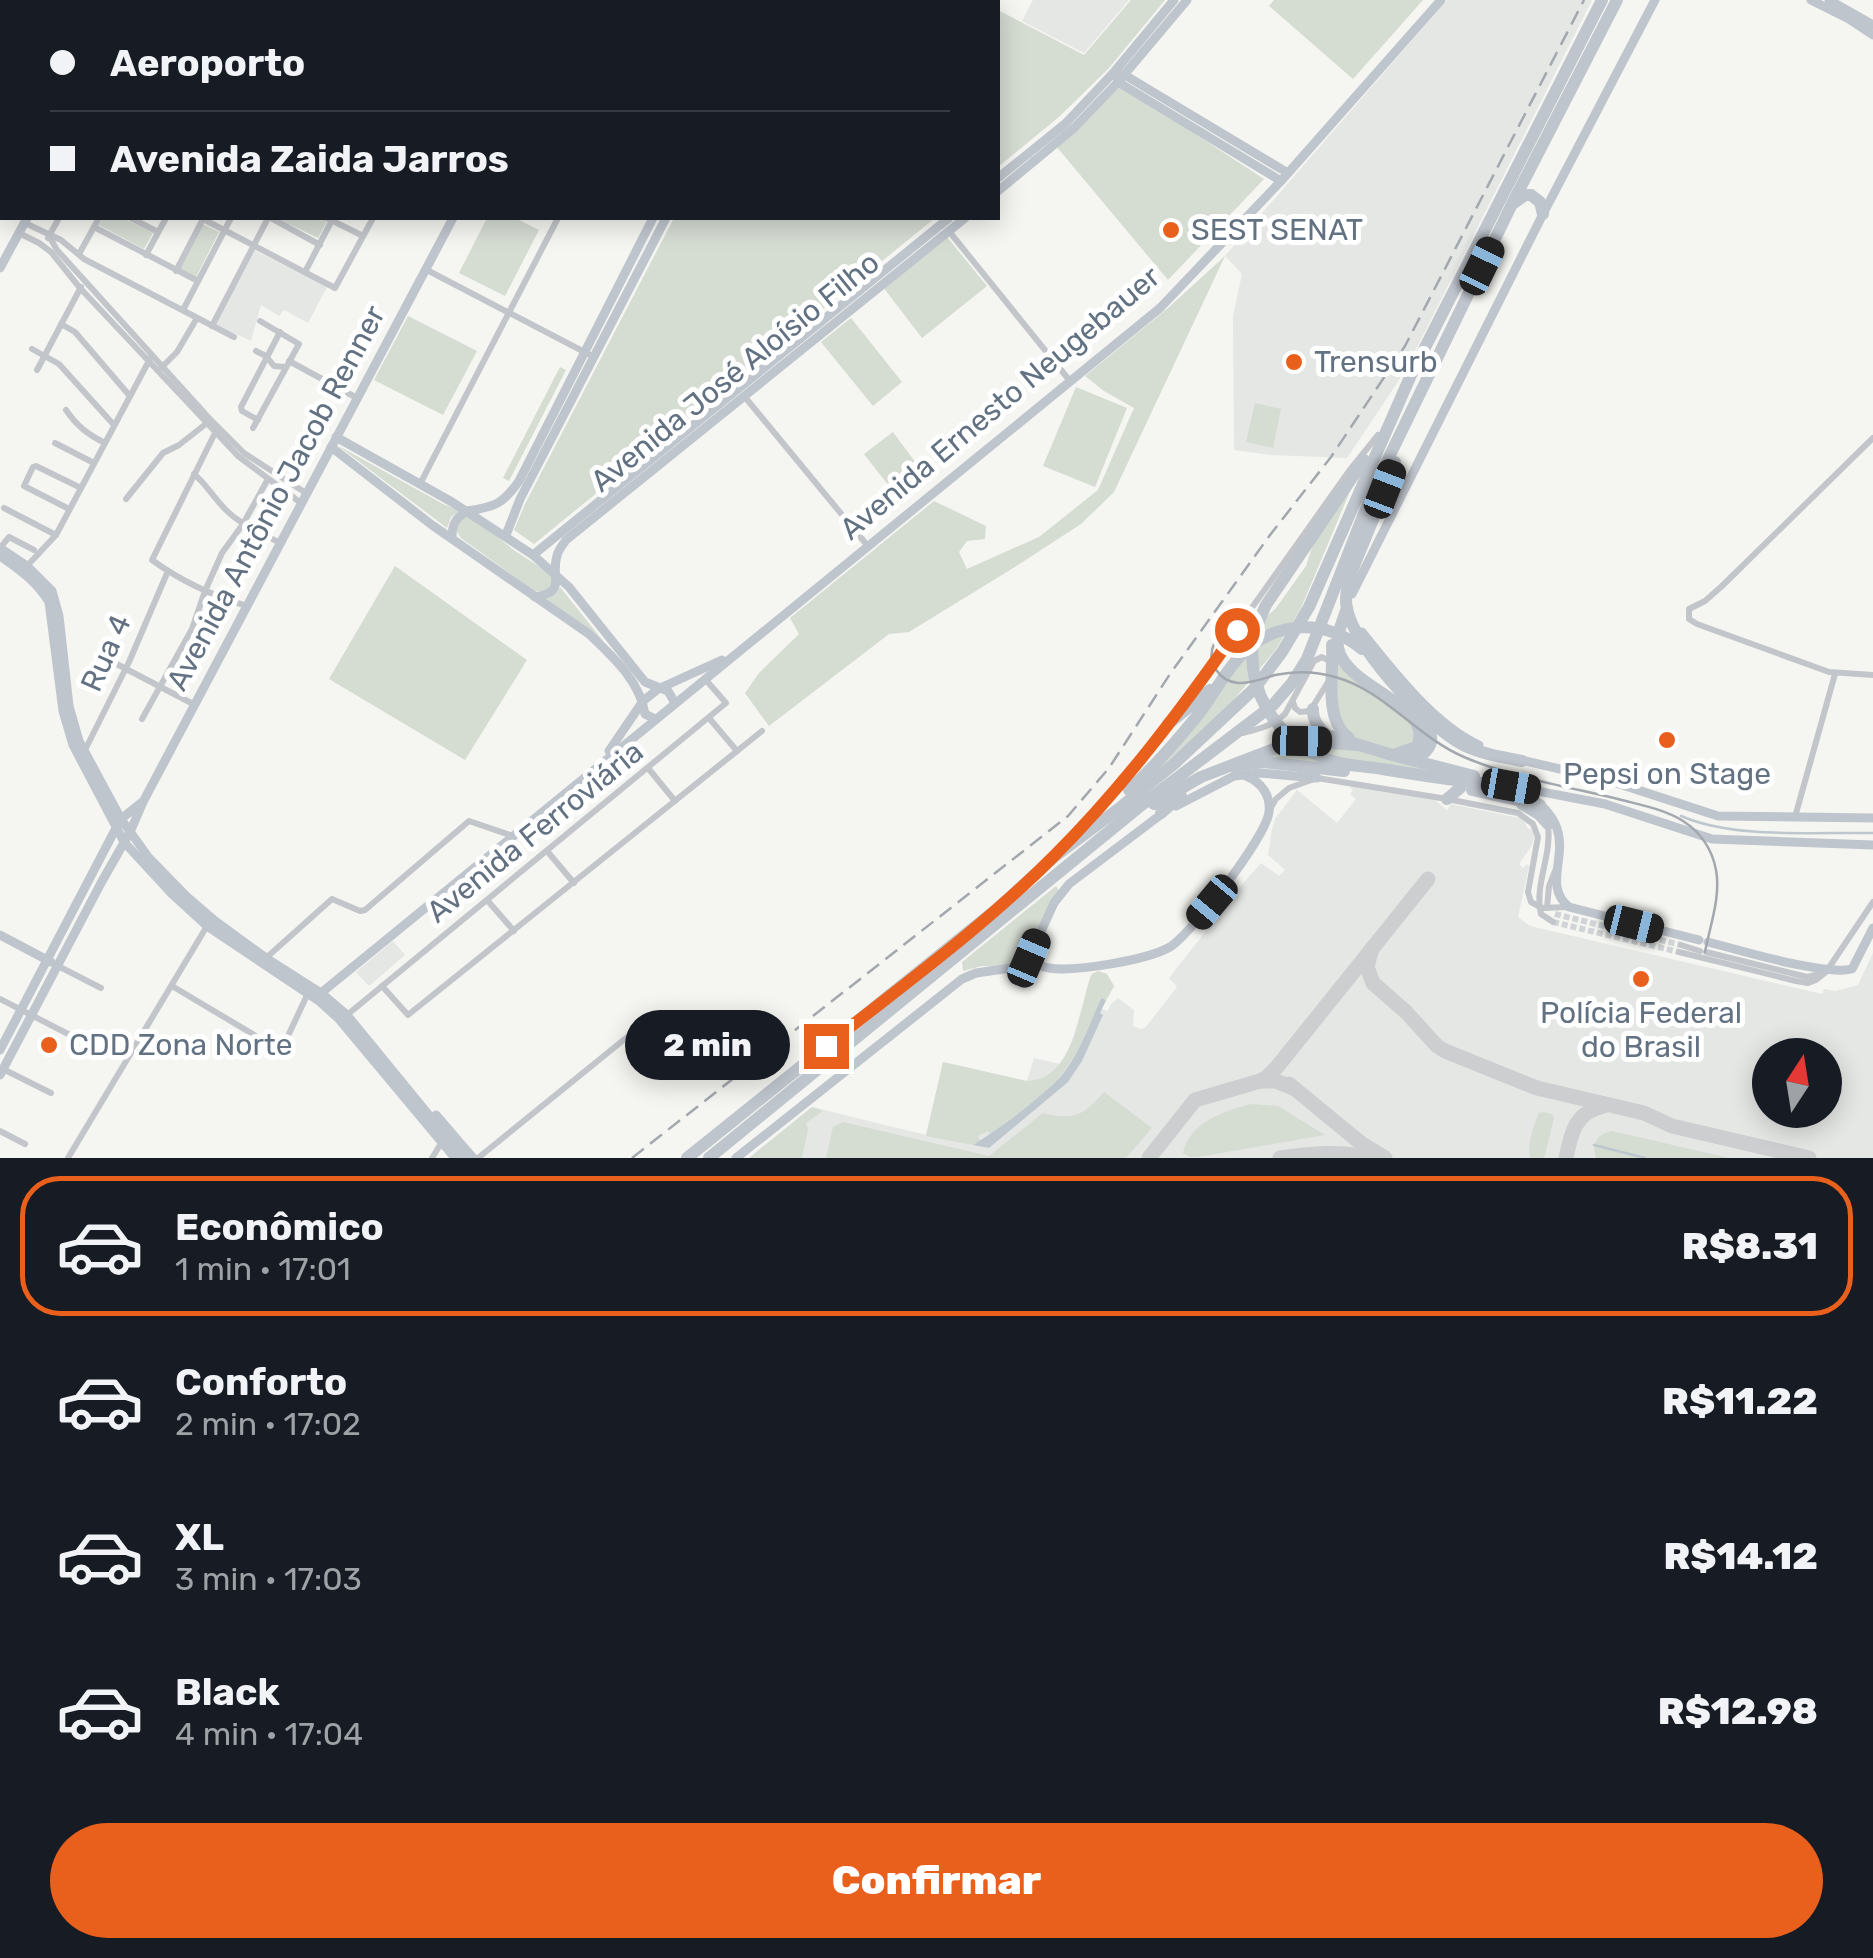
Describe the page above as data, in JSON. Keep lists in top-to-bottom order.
{
  "streets": {
    "street": [
      "Avenida José Aloísio Filho",
      "Avenida Ernesto Neugebauer",
      "Avenida Antônio Jacob Renner",
      "Rua 4",
      "Avenida Ferroviária"
    ]
  },
  "places": [
    "SEST SENAT",
    "Trensurb",
    "Pepsi on Stage",
    "Polícia Federal do Brasil",
    "CDD Zona Norte"
  ],
  "north": "top",
  "page": {
    "banner": ["Aeroporto", "Avenida Zaida Jarros"],
    "bubble": "2 min",
    "list": [
      {
        "name": "Econômico",
        "note": "1 min · 17:01",
        "value": "R$8.31"
      },
      {
        "name": "Conforto",
        "note": "2 min · 17:02",
        "value": "R$11.22"
      },
      {
        "name": "XL",
        "note": "3 min · 17:03",
        "value": "R$14.12"
      },
      {
        "name": "Black",
        "note": "4 min · 17:04",
        "value": "R$12.98"
      }
    ],
    "buttons": "Confirmar"
  }
}
